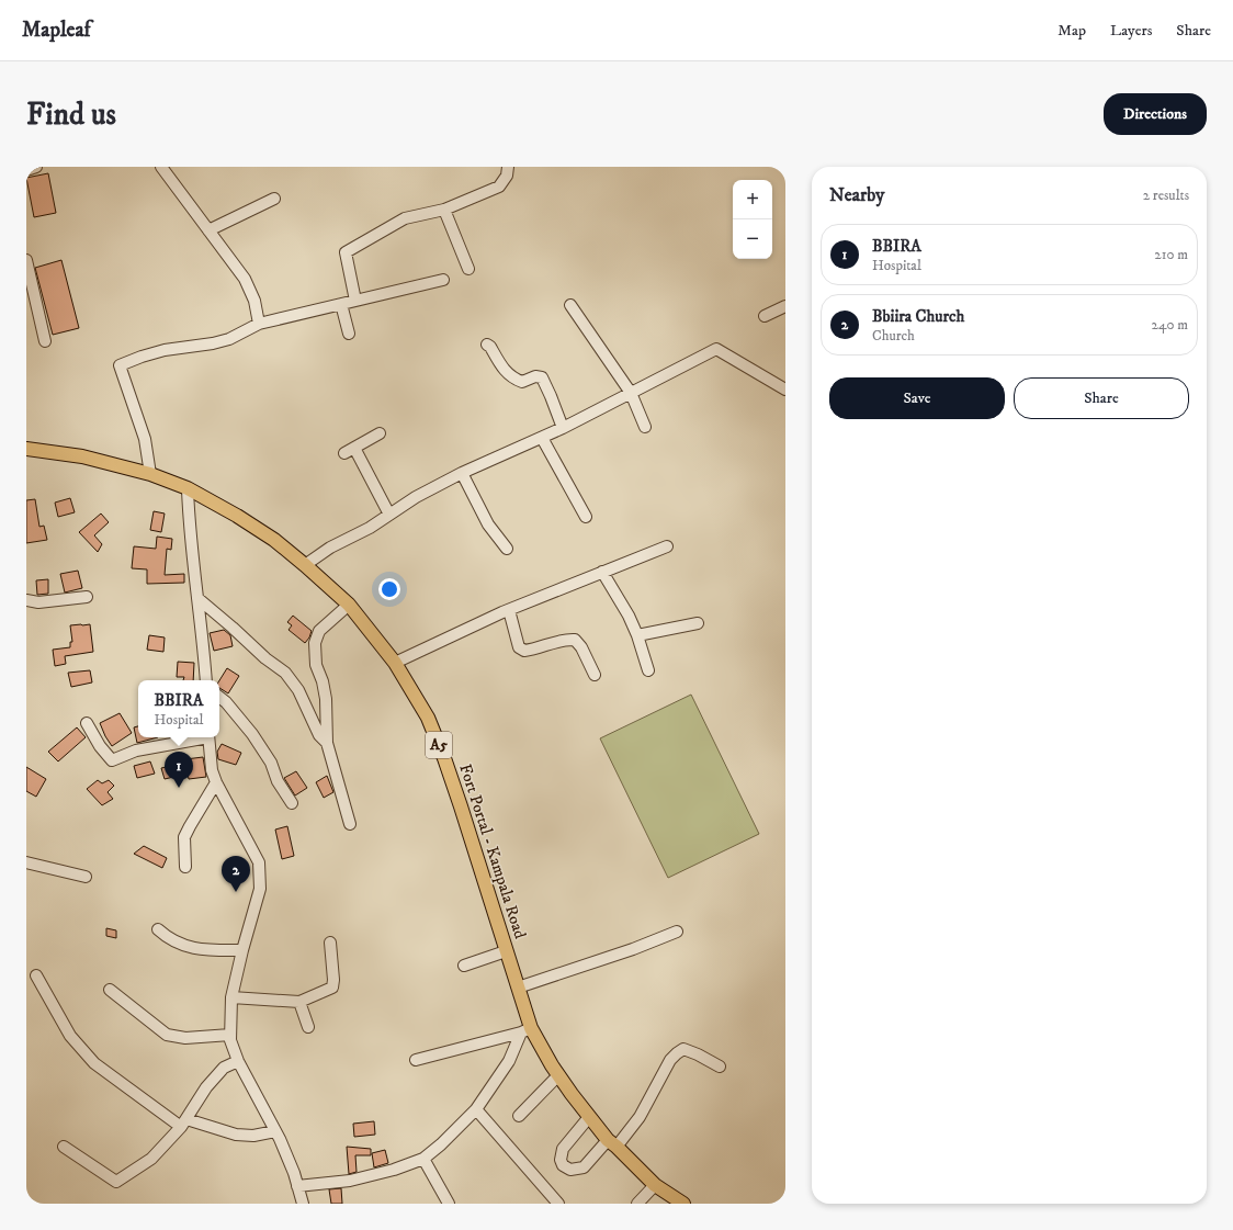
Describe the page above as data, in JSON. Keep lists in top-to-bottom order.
{
  "streets": {
    "main road": ["A5", "Fort Portal - Kampala Road"]
  },
  "page": {
    "header": "Mapleaf",
    "nav": ["Map", "Layers", "Share"],
    "buttons": [
      "Directions",
      ["Save", "Share"]
    ],
    "title": "Find us",
    "heading": ["Nearby", "2 results"],
    "map_buttons": ["+", "−"],
    "list": [
      {
        "mark": "1",
        "name": "BBIRA",
        "note": "Hospital",
        "value": "210 m"
      },
      {
        "mark": "2",
        "name": "Bbiira Church",
        "note": "Church",
        "value": "240 m"
      }
    ],
    "popup": ["BBIRA", "Hospital"],
    "pins": ["1", "2"]
  }
}
